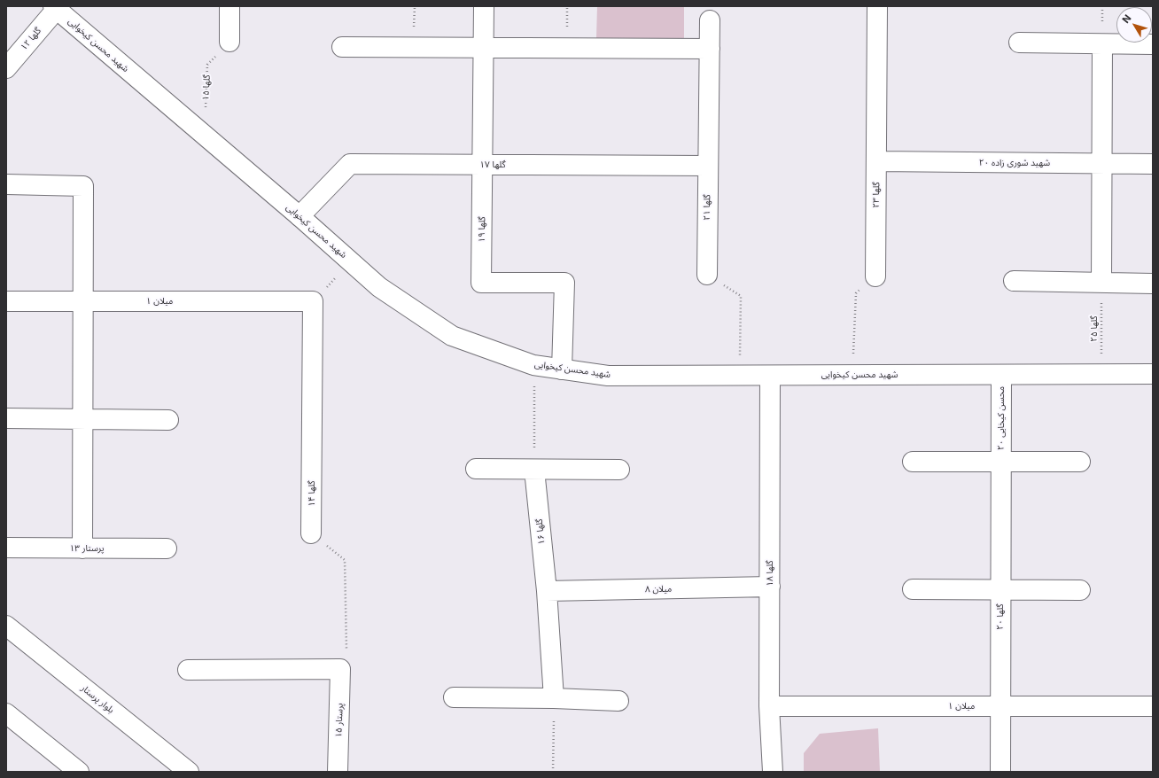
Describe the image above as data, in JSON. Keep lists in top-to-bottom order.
{
  "streets": {
    "street": [
      "گلها ۱۲",
      "شهید محسن کیخوایی",
      "شهید شوری زاده ۲۰",
      "گلها ۱۷",
      "گلها ۲۳",
      "گلها ۲۱",
      "گلها ۱۹",
      "میلان ۱",
      "محسن کیخایی ۲۰",
      "گلها ۱۴",
      "گلها ۱۶",
      "پرستار ۱۳",
      "گلها ۱۸",
      "میلان ۸",
      "گلها ۲۰",
      "بلوار پرستار",
      "پرستار ۱۵"
    ],
    "path": ["گلها ۱۵", "گلها ۲۵"]
  },
  "crossings": [
    ["گلها ۱۲", "شهید محسن کیخوایی"],
    ["شهید محسن کیخوایی", "گلها ۱۵"],
    ["شهید محسن کیخوایی", "گلها ۱۷"],
    ["شهید محسن کیخوایی", "گلها ۱۹"],
    ["شهید محسن کیخوایی", "گلها ۲۵"],
    ["شهید محسن کیخوایی", "محسن کیخایی ۲۰"],
    ["شهید محسن کیخوایی", "گلها ۱۸"],
    ["شهید شوری زاده ۲۰", "گلها ۲۳"],
    ["گلها ۱۷", "گلها ۲۱"],
    ["گلها ۱۷", "گلها ۱۹"],
    ["میلان ۱", "گلها ۱۴"],
    ["میلان ۱", "گلها ۱۸"],
    ["میلان ۱", "گلها ۲۰"],
    ["محسن کیخایی ۲۰", "گلها ۲۰"],
    ["گلها ۱۶", "میلان ۸"],
    ["گلها ۱۸", "میلان ۸"]
  ],
  "north": "top left"
}
